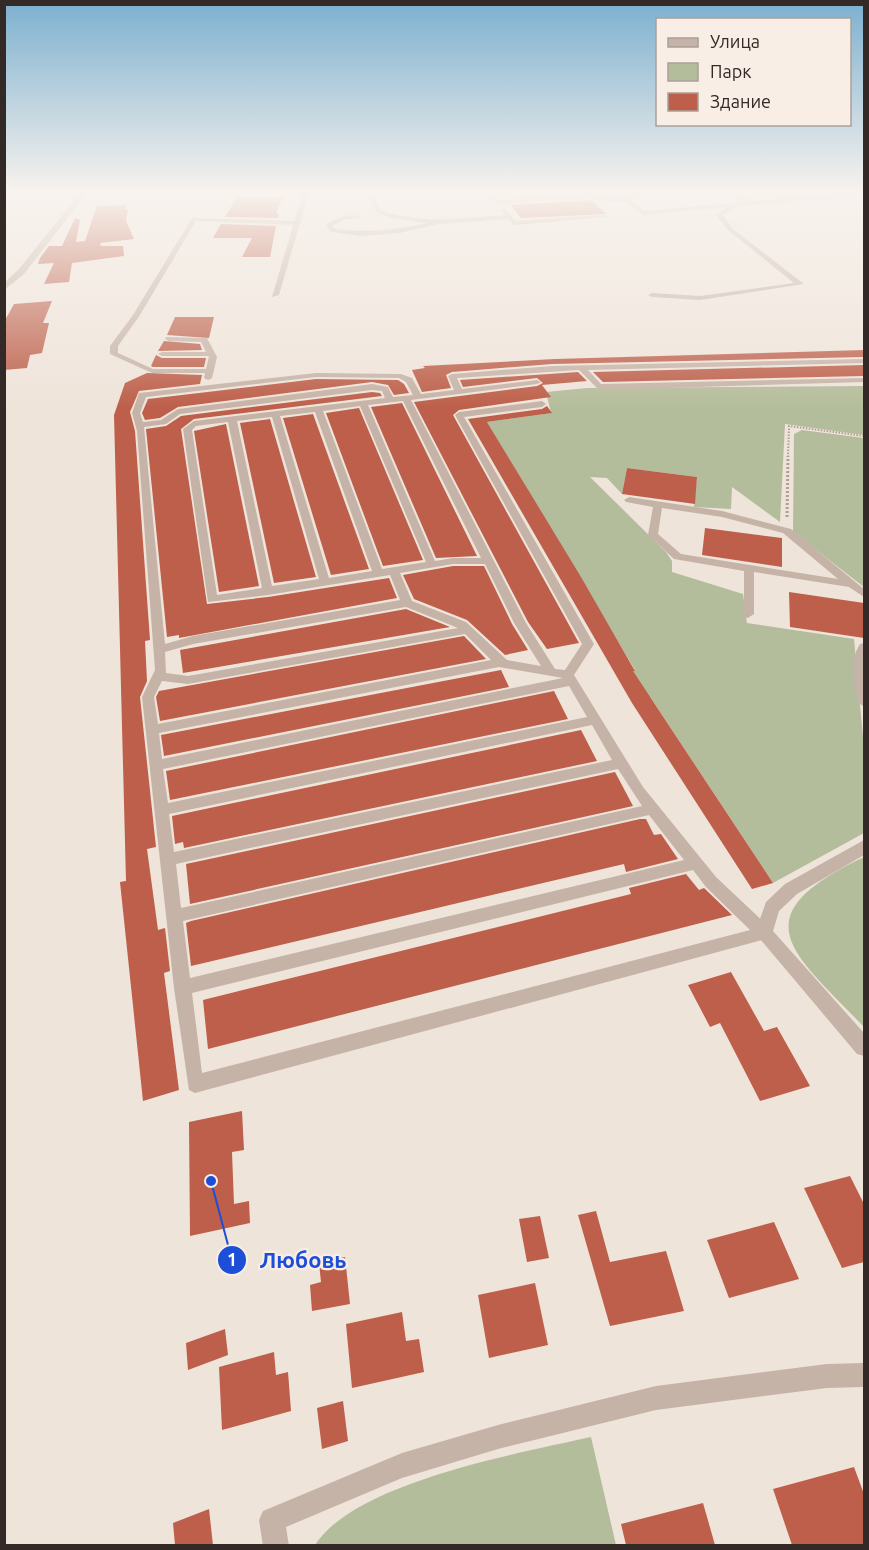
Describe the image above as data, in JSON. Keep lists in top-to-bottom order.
{
  "places": ["Любовь"],
  "legend": ["Улица", "Парк", "Здание"]
}
